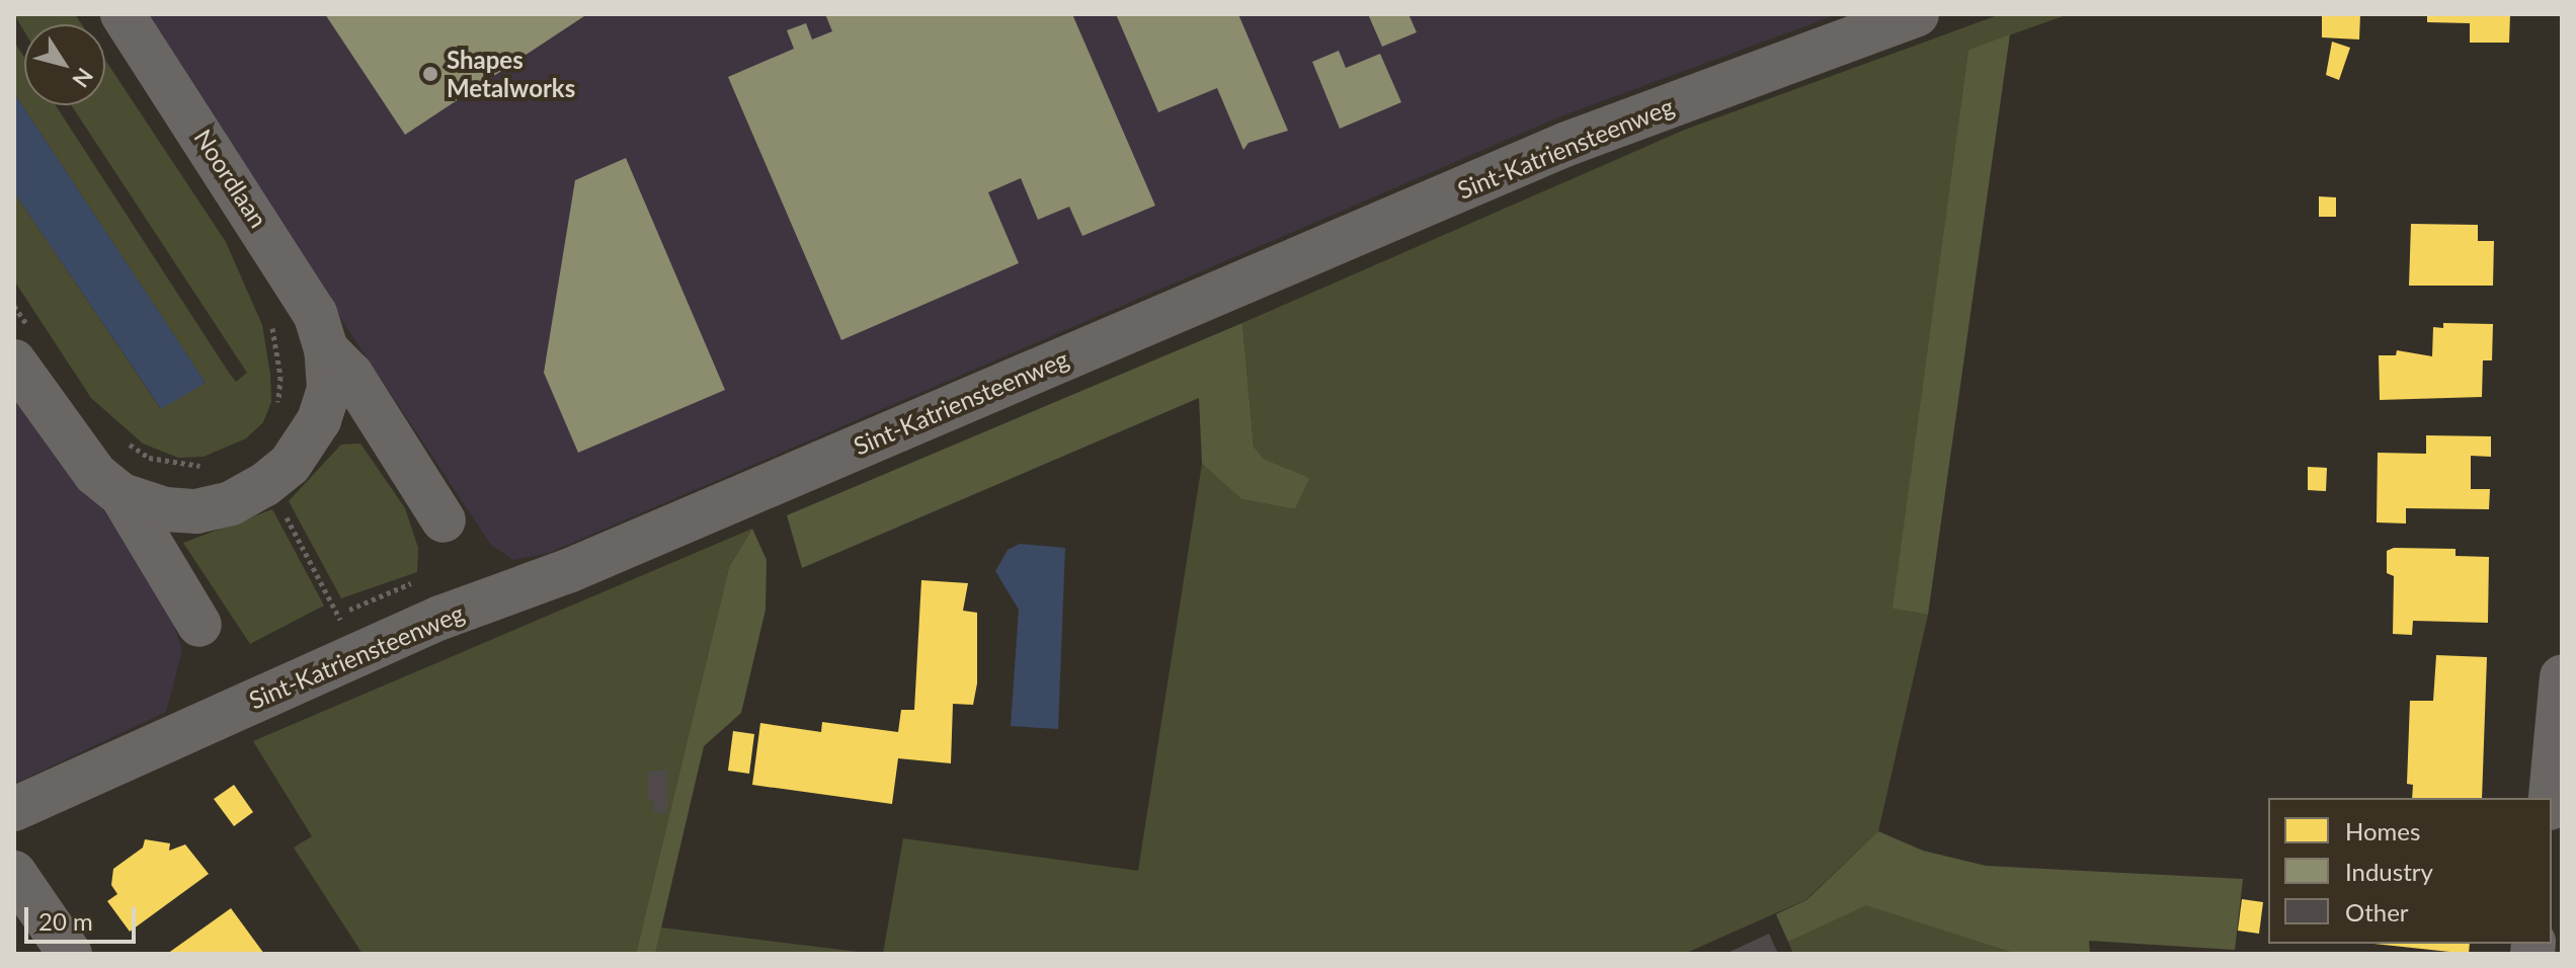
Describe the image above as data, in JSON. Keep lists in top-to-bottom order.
{
  "streets": {
    "street": ["Sint-Katriensteenweg", "Noordlaan"]
  },
  "places": ["Shapes Metalworks"],
  "legend": ["Homes", "Industry", "Other"],
  "scale_bar": "20 m",
  "north": "bottom right"
}
